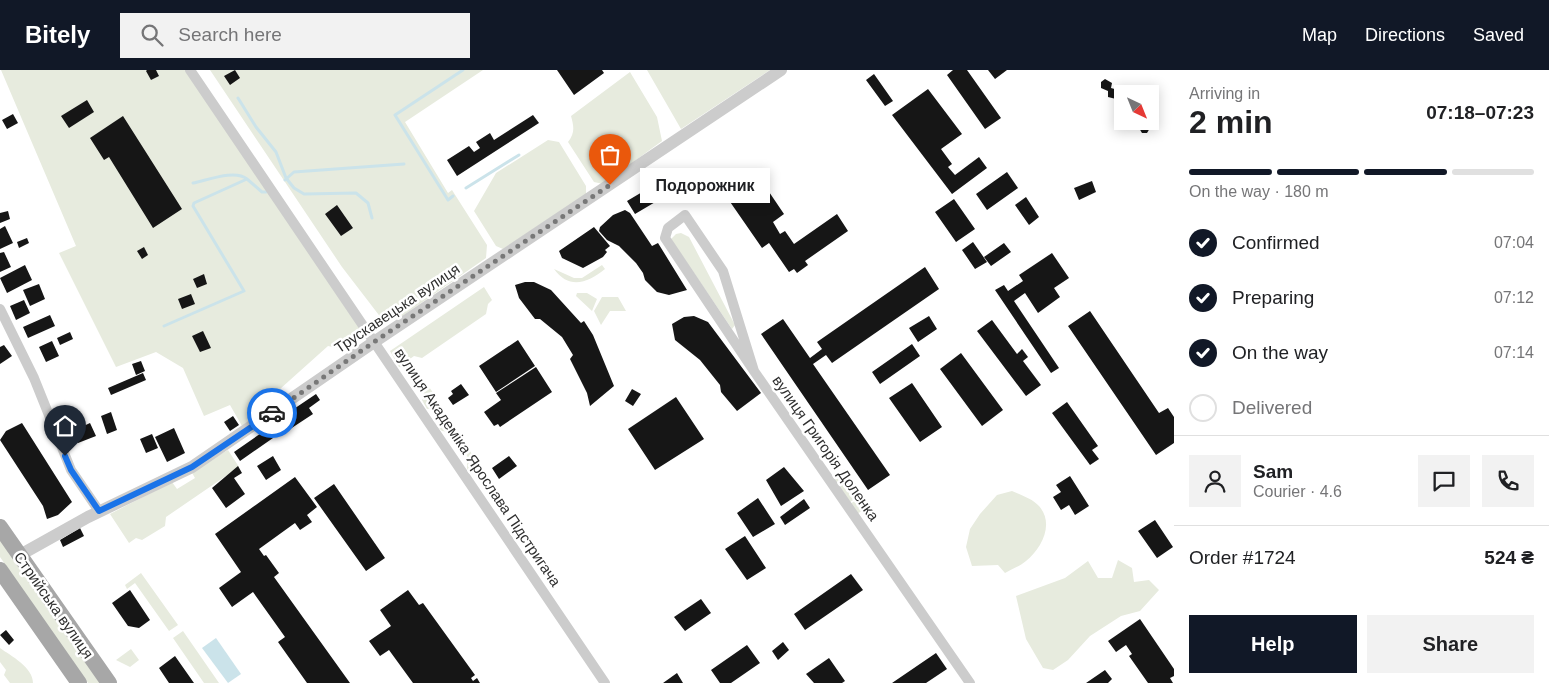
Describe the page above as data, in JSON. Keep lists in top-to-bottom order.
{
  "streets": {
    "main road": ["Стрийська вулиця"],
    "street": ["Трускавецька вулиця", "вулиця Григорія Доленка", "вулиця Академіка Ярослава Підстригача"]
  },
  "crossings": [
    ["Трускавецька вулиця", "вулиця Академіка Ярослава Підстригача"],
    ["Трускавецька вулиця", "Стрийська вулиця"]
  ],
  "places": ["Подорожник"],
  "north": "bottom right",
  "page": {
    "header": "Bitely",
    "search": "Search here",
    "nav": ["Map", "Directions", "Saved"],
    "heading": ["2 min", "Arriving in", "07:18–07:23"],
    "panel": [
      "Sam",
      "Courier · 4.6",
      "Order #1724",
      "524 ₴"
    ],
    "bar": "On the way · 180 m",
    "bubble": "Подорожник",
    "list": [
      ["Confirmed", "07:04"],
      ["Preparing", "07:12"],
      ["On the way", "07:14"],
      "Delivered"
    ],
    "buttons": ["Help", "Share"]
  }
}
